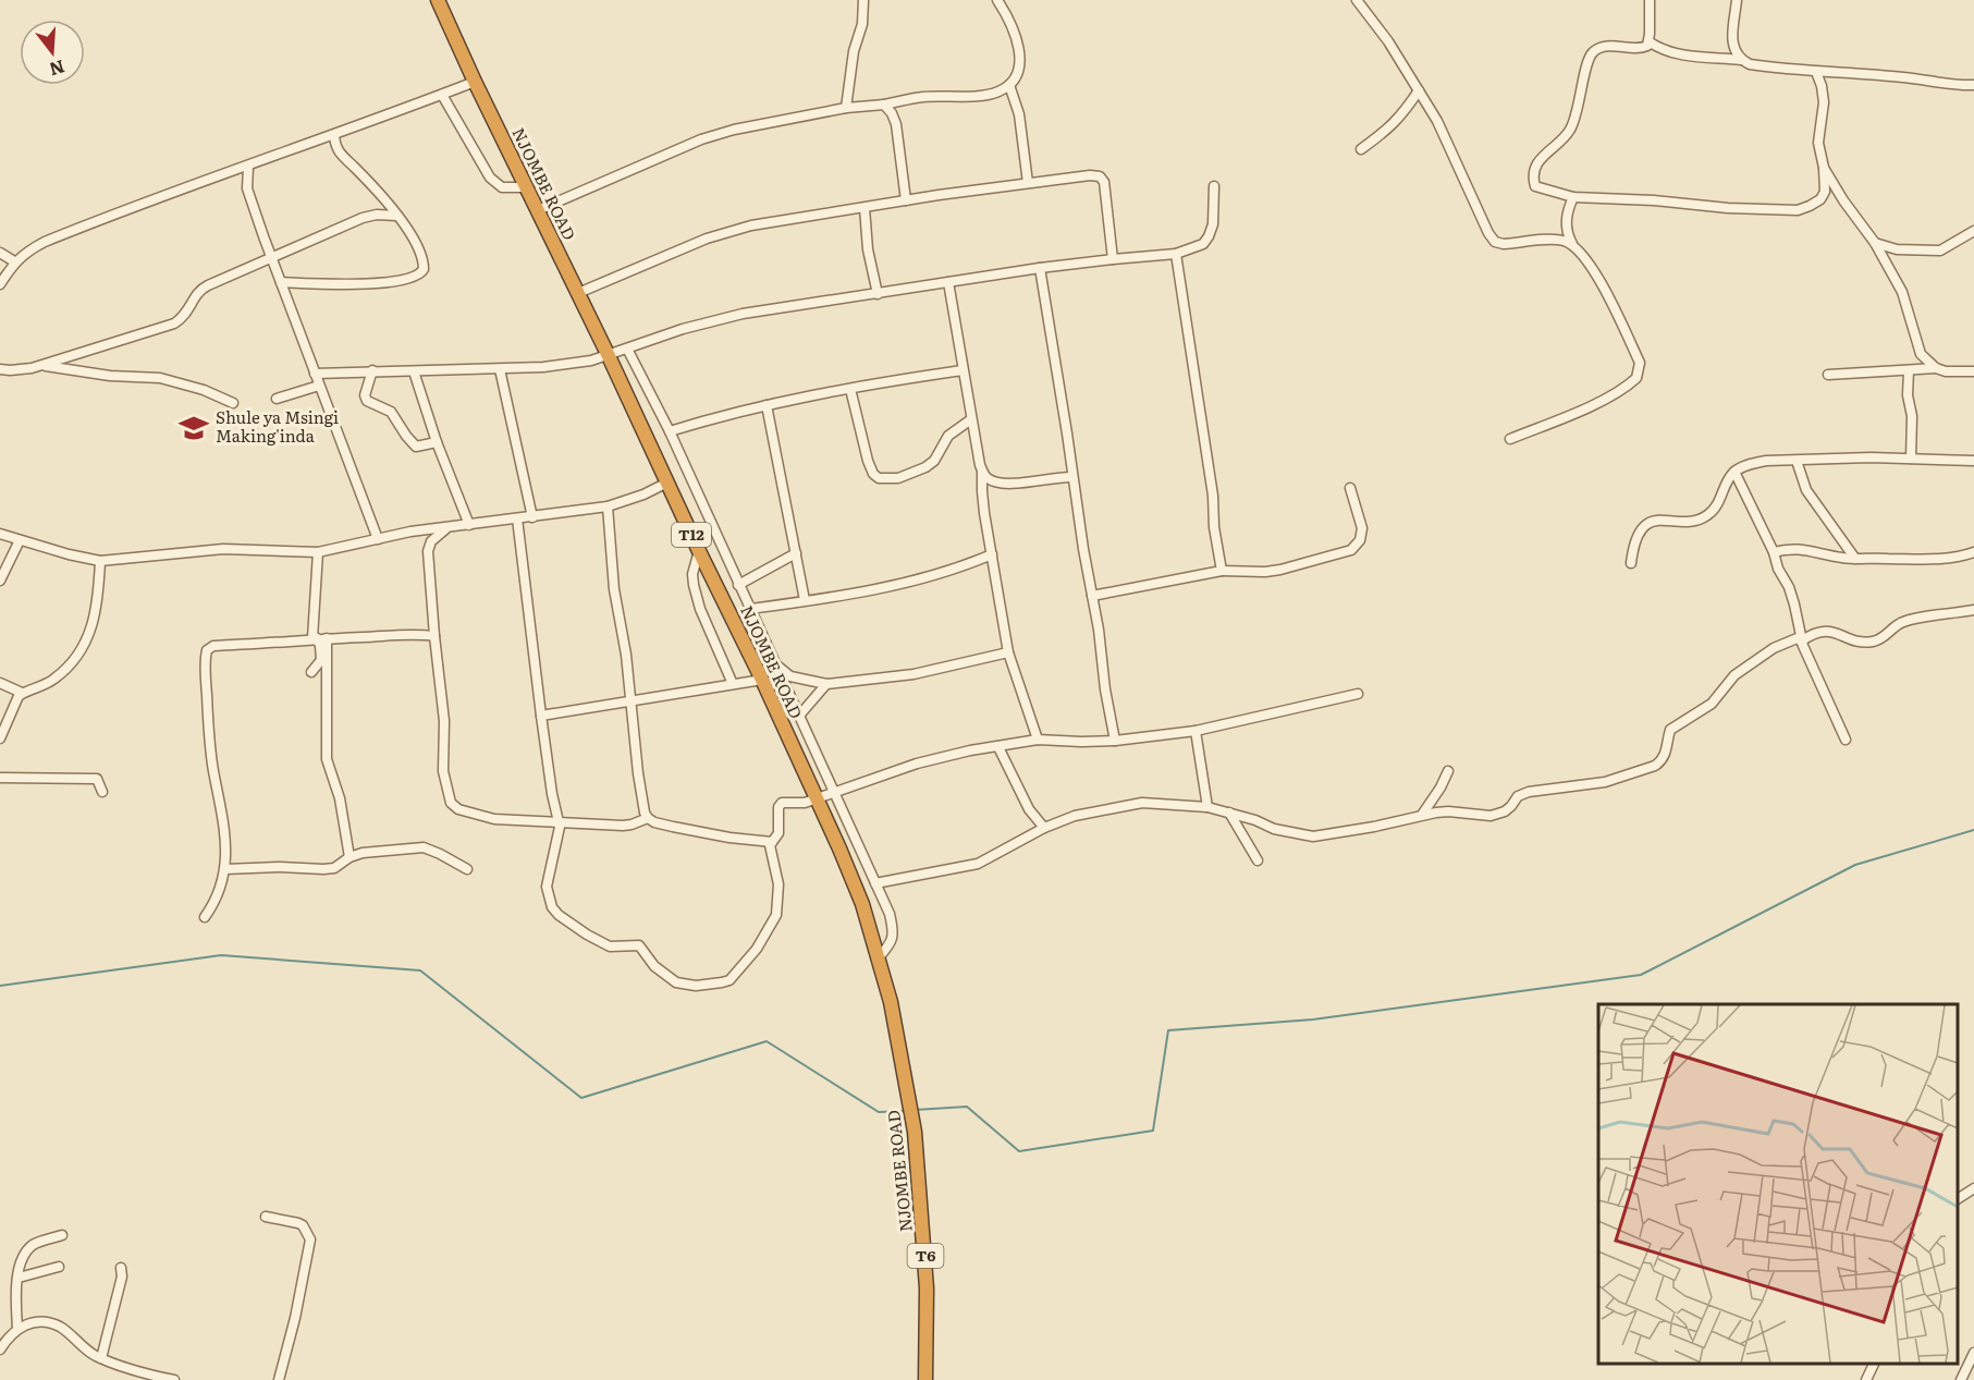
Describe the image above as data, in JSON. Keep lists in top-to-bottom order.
{
  "streets": {
    "highway": ["NJOMBE ROAD", "T12", "T6"]
  },
  "places": {
    "school or university": ["Shule ya Msingi Making'inda"]
  },
  "north": "bottom"
}
